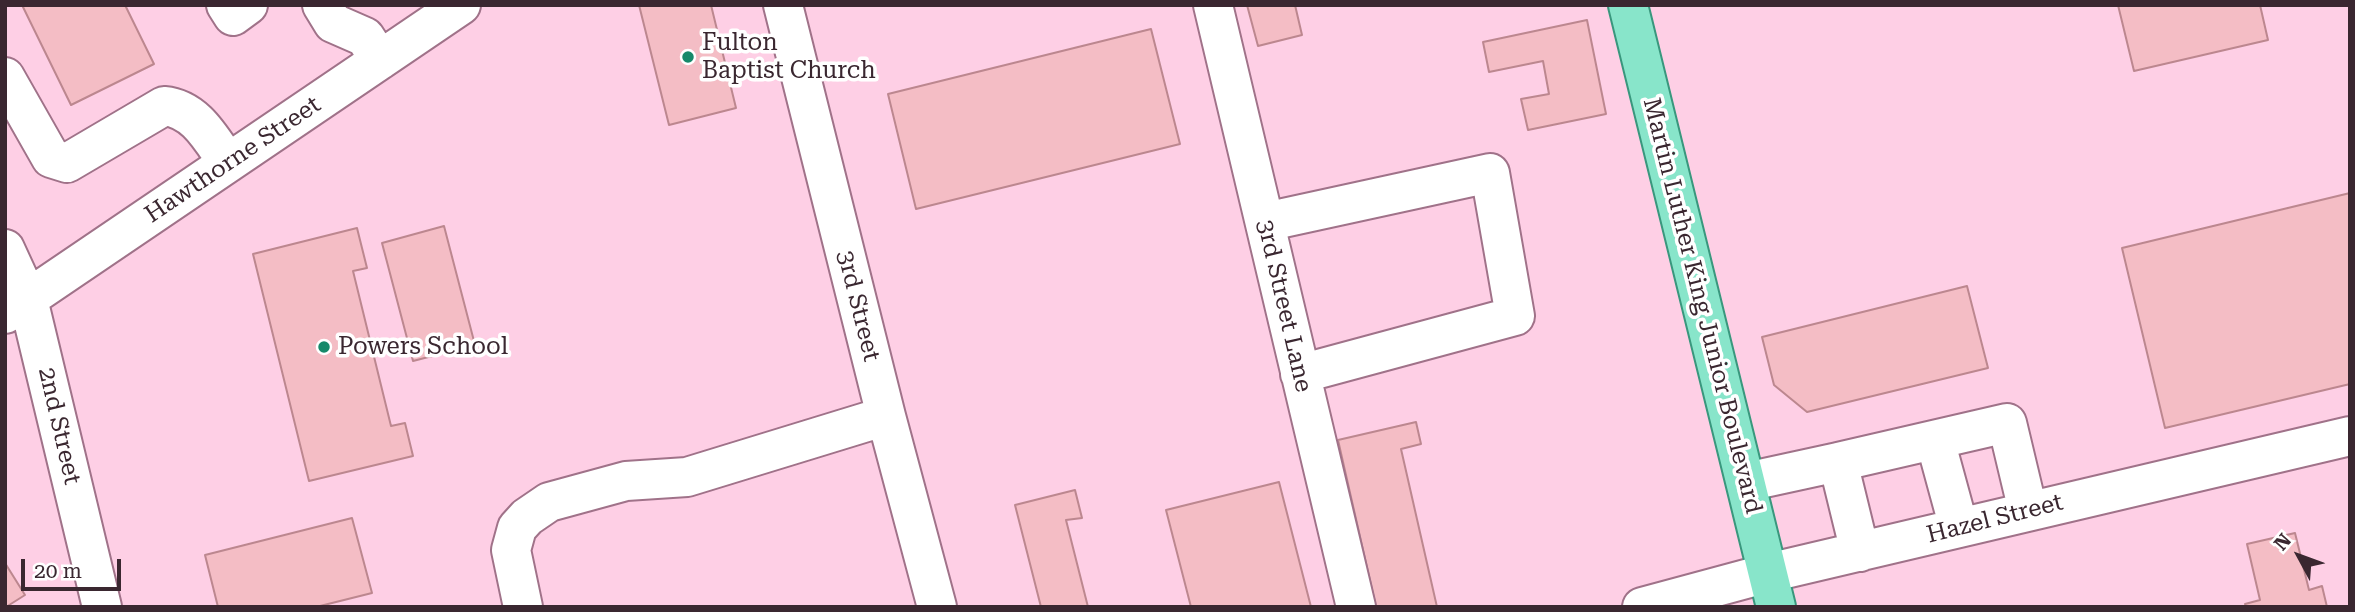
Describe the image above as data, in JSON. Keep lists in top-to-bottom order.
{
  "streets": {
    "main road": ["Martin Luther King Junior Boulevard"],
    "street": [
      "Hawthorne Street",
      "3rd Street",
      "3rd Street Lane",
      "2nd Street",
      "Hazel Street"
    ]
  },
  "crossings": [
    ["Hawthorne Street", "2nd Street"],
    ["Martin Luther King Junior Boulevard", "Hazel Street"]
  ],
  "places": ["Fulton Baptist Church", "Powers School"],
  "scale_bar": "20 m",
  "north": "top left"
}
